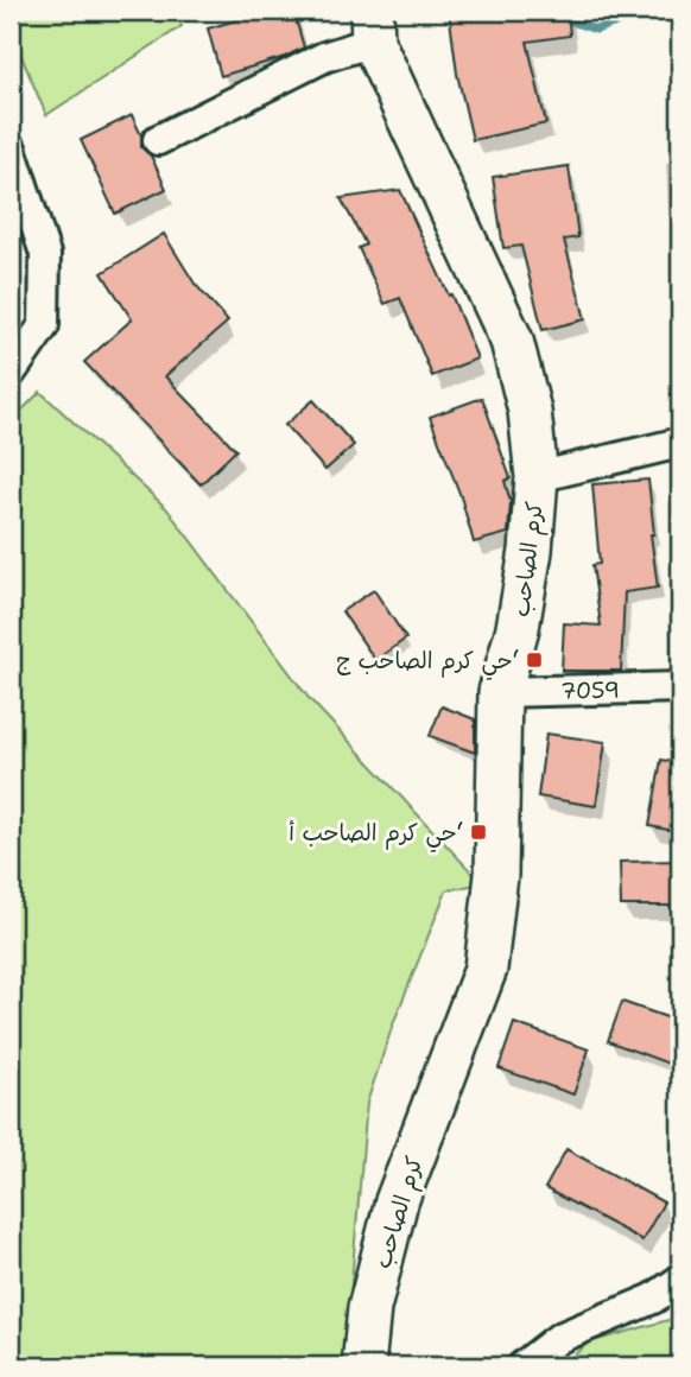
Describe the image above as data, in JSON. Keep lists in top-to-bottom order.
{
  "streets": {
    "street": ["كرم الصاحب", "7059"]
  },
  "crossings": [
    ["كرم الصاحب", "7059"]
  ],
  "places": {
    "transit": ["حي كرم الصاحب ج‘", "حي كرم الصاحب أ‘"]
  }
}
